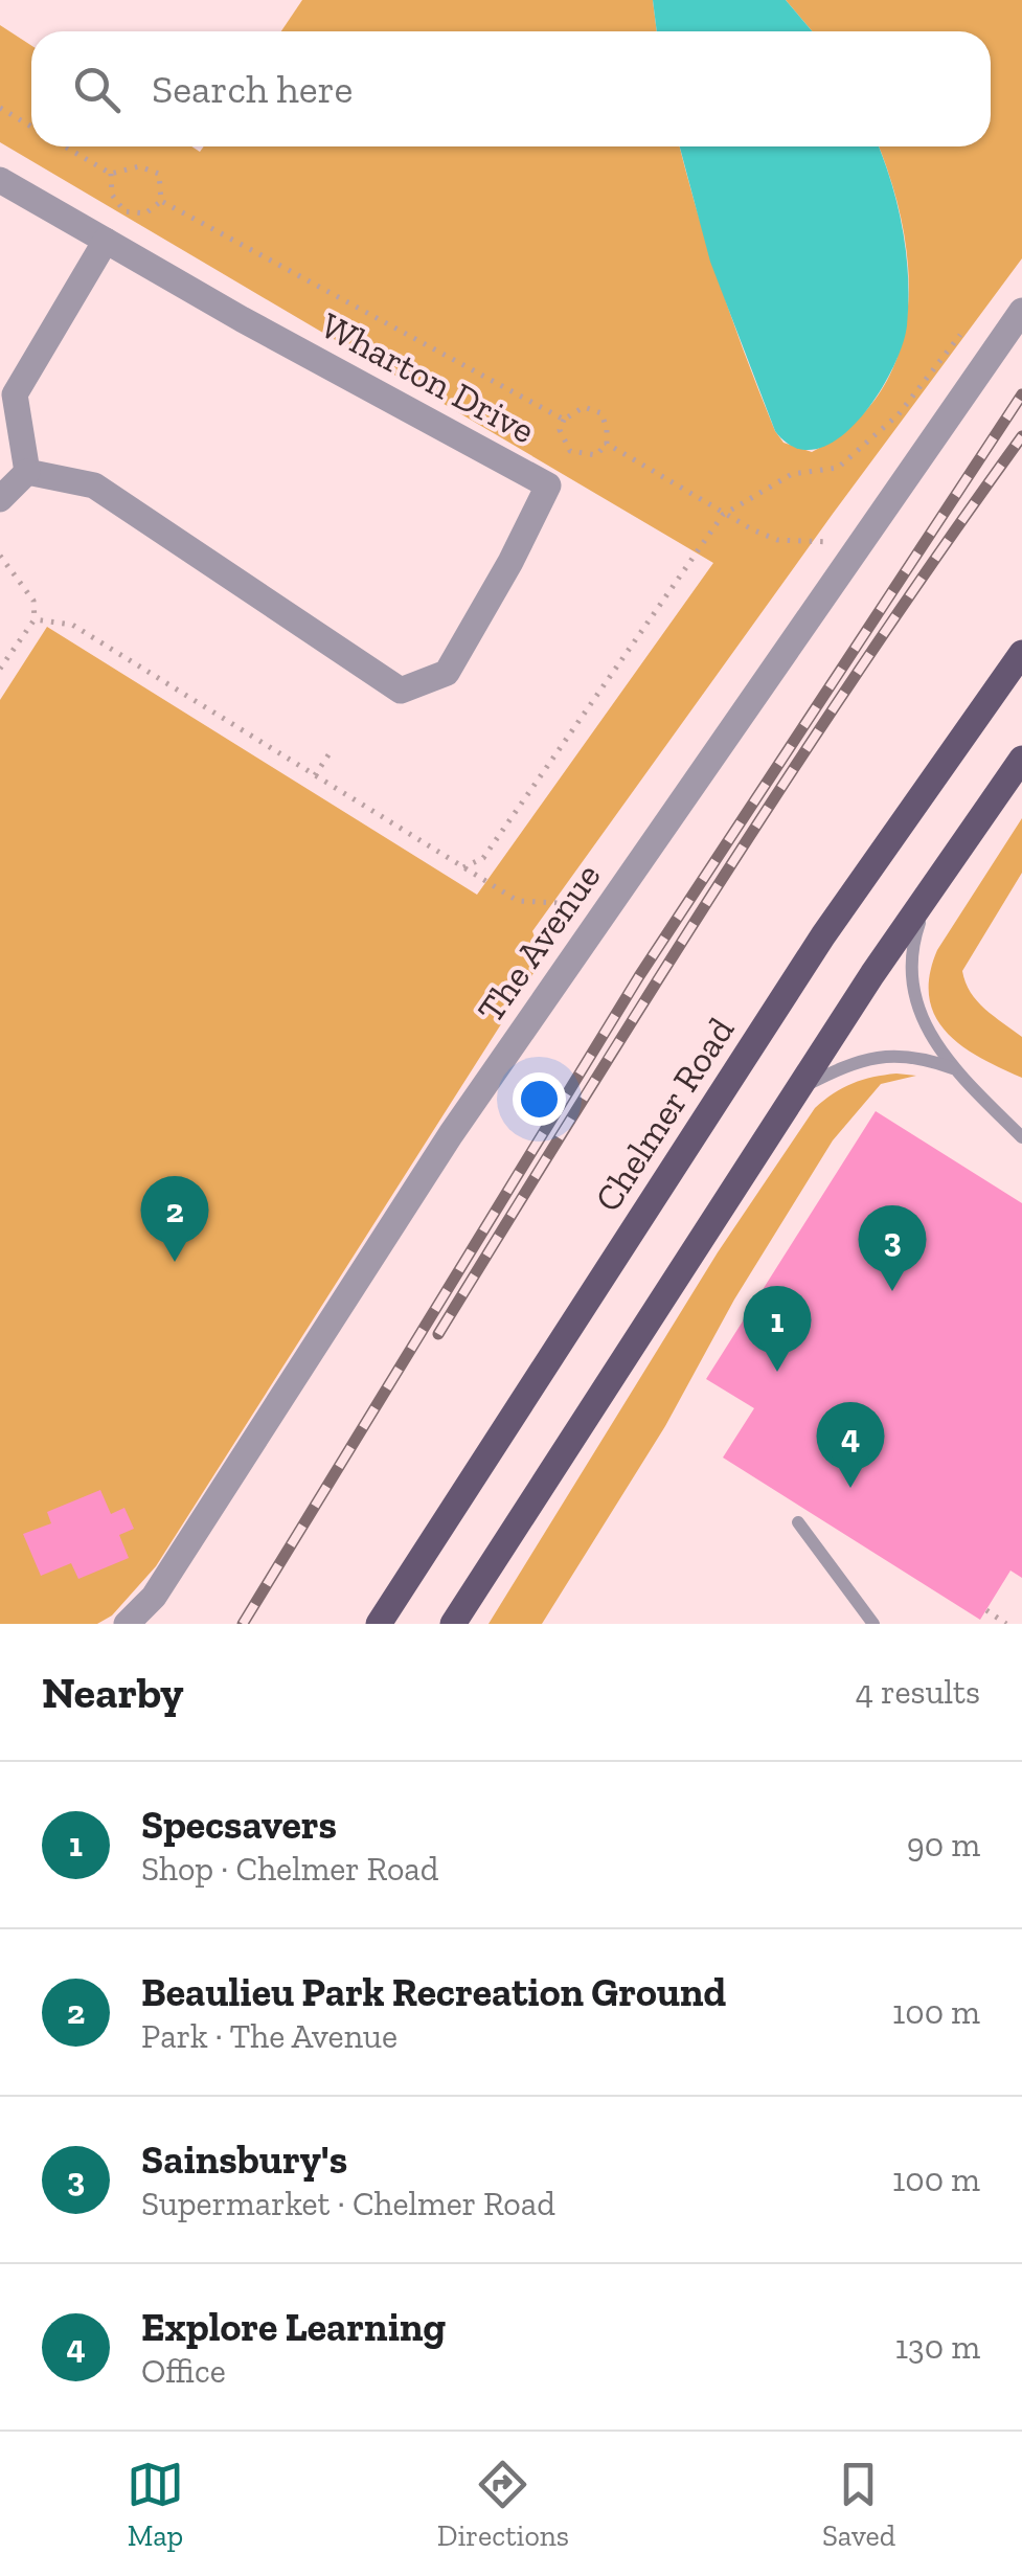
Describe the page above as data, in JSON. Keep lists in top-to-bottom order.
{
  "streets": {
    "main road": ["Chelmer Road"],
    "street": ["Wharton Drive", "The Avenue"]
  },
  "page": {
    "search": "Search here",
    "pins": [
      "2",
      "3",
      "1",
      "4"
    ],
    "heading": ["Nearby", "4 results"],
    "list": [
      {
        "mark": "1",
        "name": "Specsavers",
        "note": "Shop · Chelmer Road",
        "value": "90 m"
      },
      {
        "mark": "2",
        "name": "Beaulieu Park Recreation Ground",
        "note": "Park · The Avenue",
        "value": "100 m"
      },
      {
        "mark": "3",
        "name": "Sainsbury's",
        "note": "Supermarket · Chelmer Road",
        "value": "100 m"
      },
      {
        "mark": "4",
        "name": "Explore Learning",
        "note": "Office",
        "value": "130 m"
      }
    ],
    "nav": ["Map", "Directions", "Saved"]
  }
}
